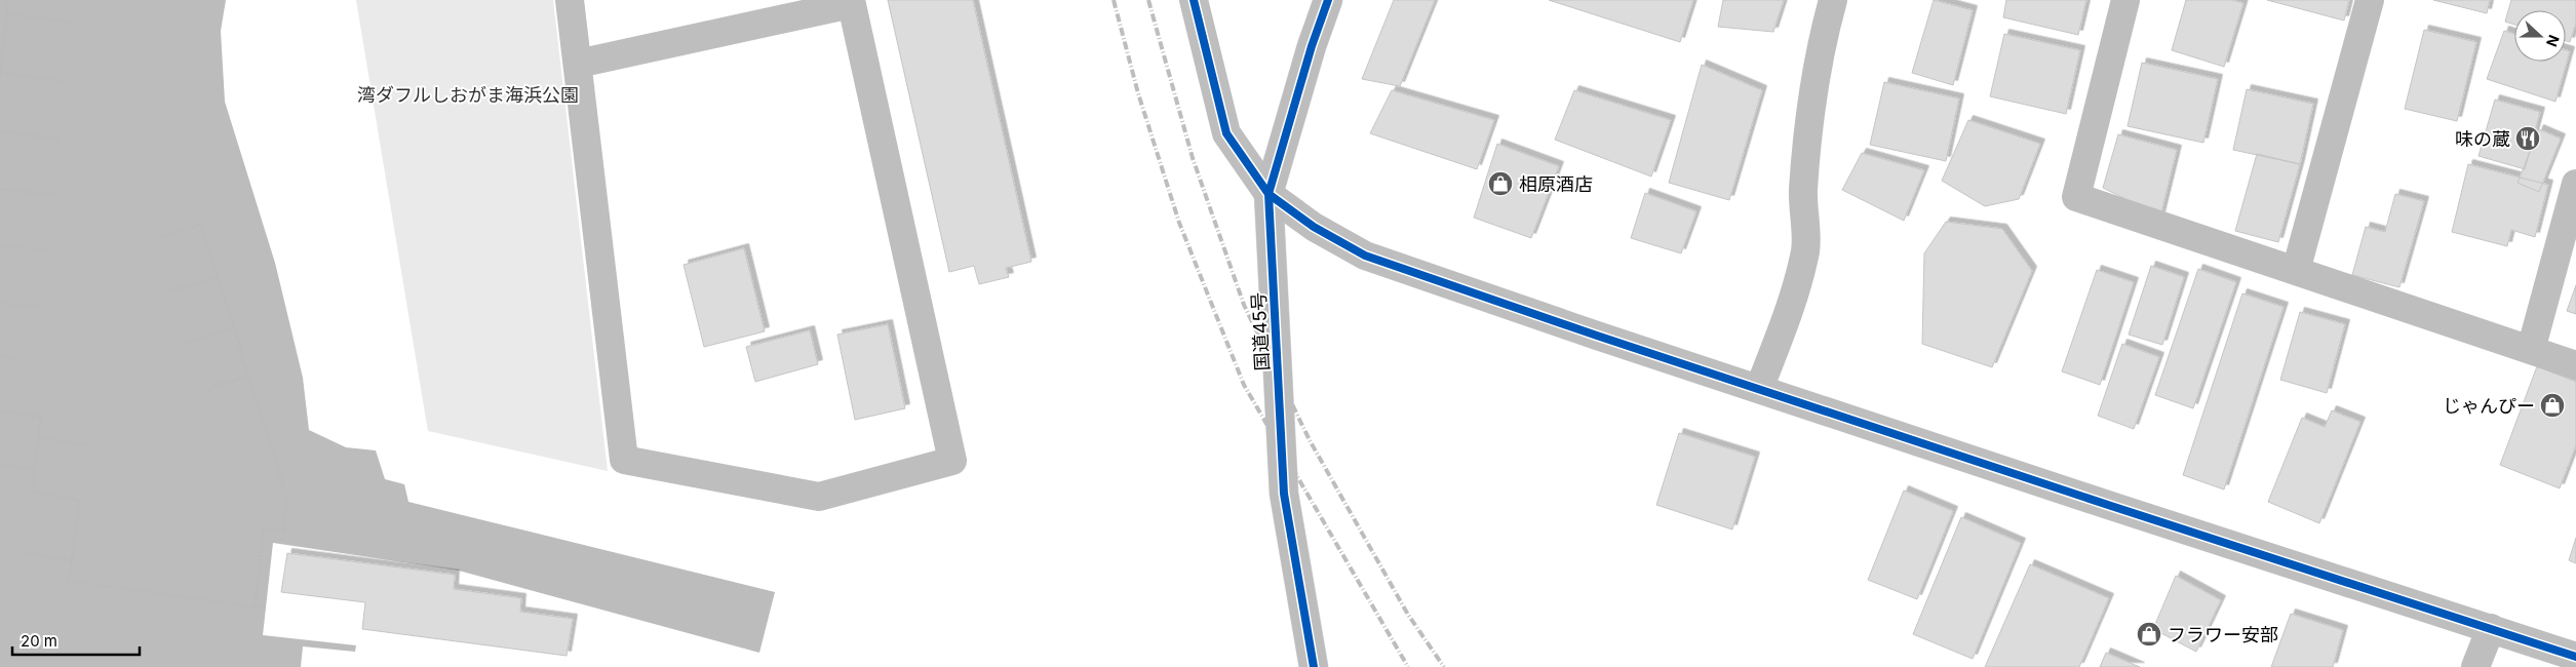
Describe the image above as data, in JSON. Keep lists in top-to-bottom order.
{
  "streets": {
    "highway": ["国道45号"]
  },
  "parks": ["湾ダフルしおがま海浜公園"],
  "places": {
    "restaurant": ["味の蔵"],
    "shop": ["相原酒店", "じゃんぴー", "フラワー安部"]
  },
  "scale_bar": "20 m",
  "north": "right"
}
